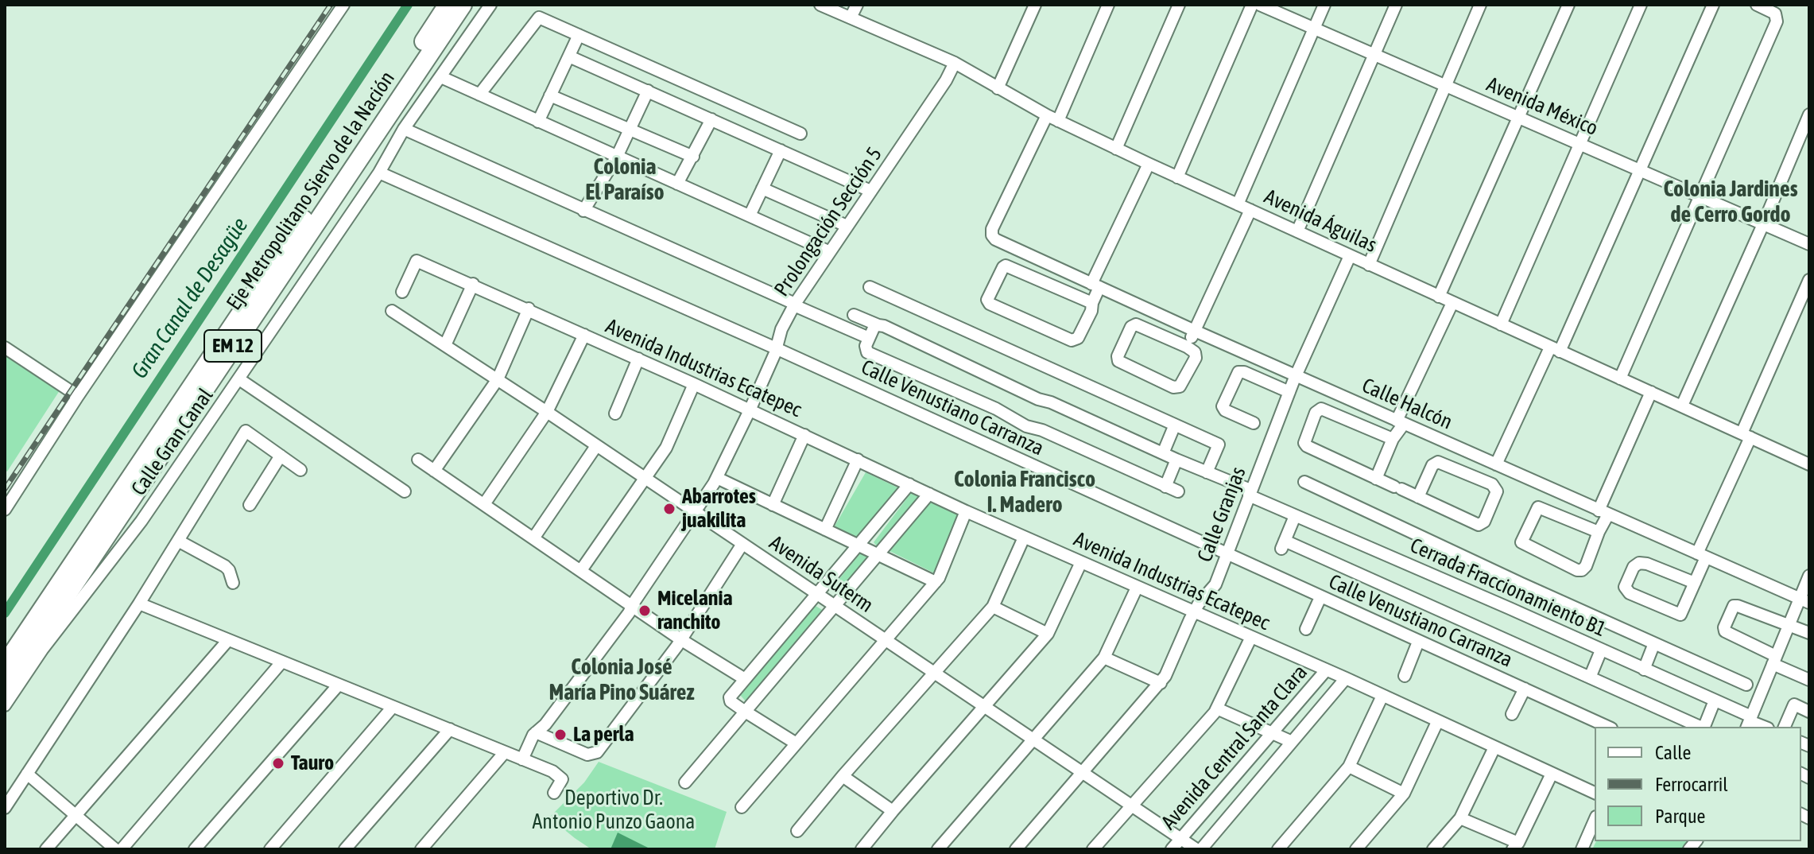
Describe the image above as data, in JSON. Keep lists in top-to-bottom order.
{
  "streets": {
    "highway": ["Eje Metropolitano Siervo de la Nación", "EM 12"],
    "street": [
      "Avenida México",
      "Avenida Águilas",
      "Prolongación Sección 5",
      "Avenida Industrias Ecatepec",
      "Calle Halcón",
      "Calle Venustiano Carranza",
      "Calle Gran Canal",
      "Calle Granjas",
      "Avenida Suterm",
      "Cerrada Fraccionamiento B1",
      "Avenida Central Santa Clara"
    ]
  },
  "crossings": [
    ["Avenida Águilas", "Prolongación Sección 5"],
    ["Avenida Águilas", "Calle Halcón"],
    ["Avenida Águilas", "Calle Granjas"],
    ["Prolongación Sección 5", "Avenida Industrias Ecatepec"],
    ["Prolongación Sección 5", "Calle Venustiano Carranza"],
    ["Prolongación Sección 5", "Avenida Suterm"],
    ["Avenida Industrias Ecatepec", "Calle Granjas"],
    ["Avenida Industrias Ecatepec", "Avenida Central Santa Clara"],
    ["Calle Halcón", "Calle Granjas"],
    ["Calle Venustiano Carranza", "Calle Gran Canal"],
    ["Calle Venustiano Carranza", "Calle Granjas"],
    ["Calle Granjas", "Avenida Suterm"],
    ["Calle Granjas", "Cerrada Fraccionamiento B1"],
    ["Avenida Suterm", "Avenida Central Santa Clara"]
  ],
  "districts": [
    "Colonia El Paraíso",
    "Colonia Jardines de Cerro Gordo",
    "Colonia Francisco I. Madero",
    "Colonia José María Pino Suárez"
  ],
  "water": ["Gran Canal de Desagüe"],
  "parks": ["Deportivo Dr. Antonio Punzo Gaona"],
  "places": [
    "Abarrotes juakilita",
    "Micelania ranchito",
    "La perla",
    "Tauro"
  ],
  "legend": ["Calle", "Ferrocarril", "Parque"]
}
